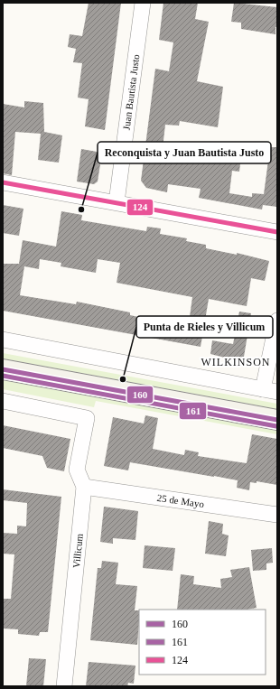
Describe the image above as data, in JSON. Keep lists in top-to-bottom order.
{
  "streets": {
    "street": ["Juan Bautista Justo", "25 de Mayo", "Villicum"]
  },
  "crossings": [
    ["25 de Mayo", "Villicum"]
  ],
  "districts": ["WILKINSON"],
  "places": ["Reconquista y Juan Bautista Justo", "Punta de Rieles y Villicum"],
  "lines": ["transit line 124", "transit line 160", "transit line 161"],
  "legend": ["160", "161", "124"]
}
